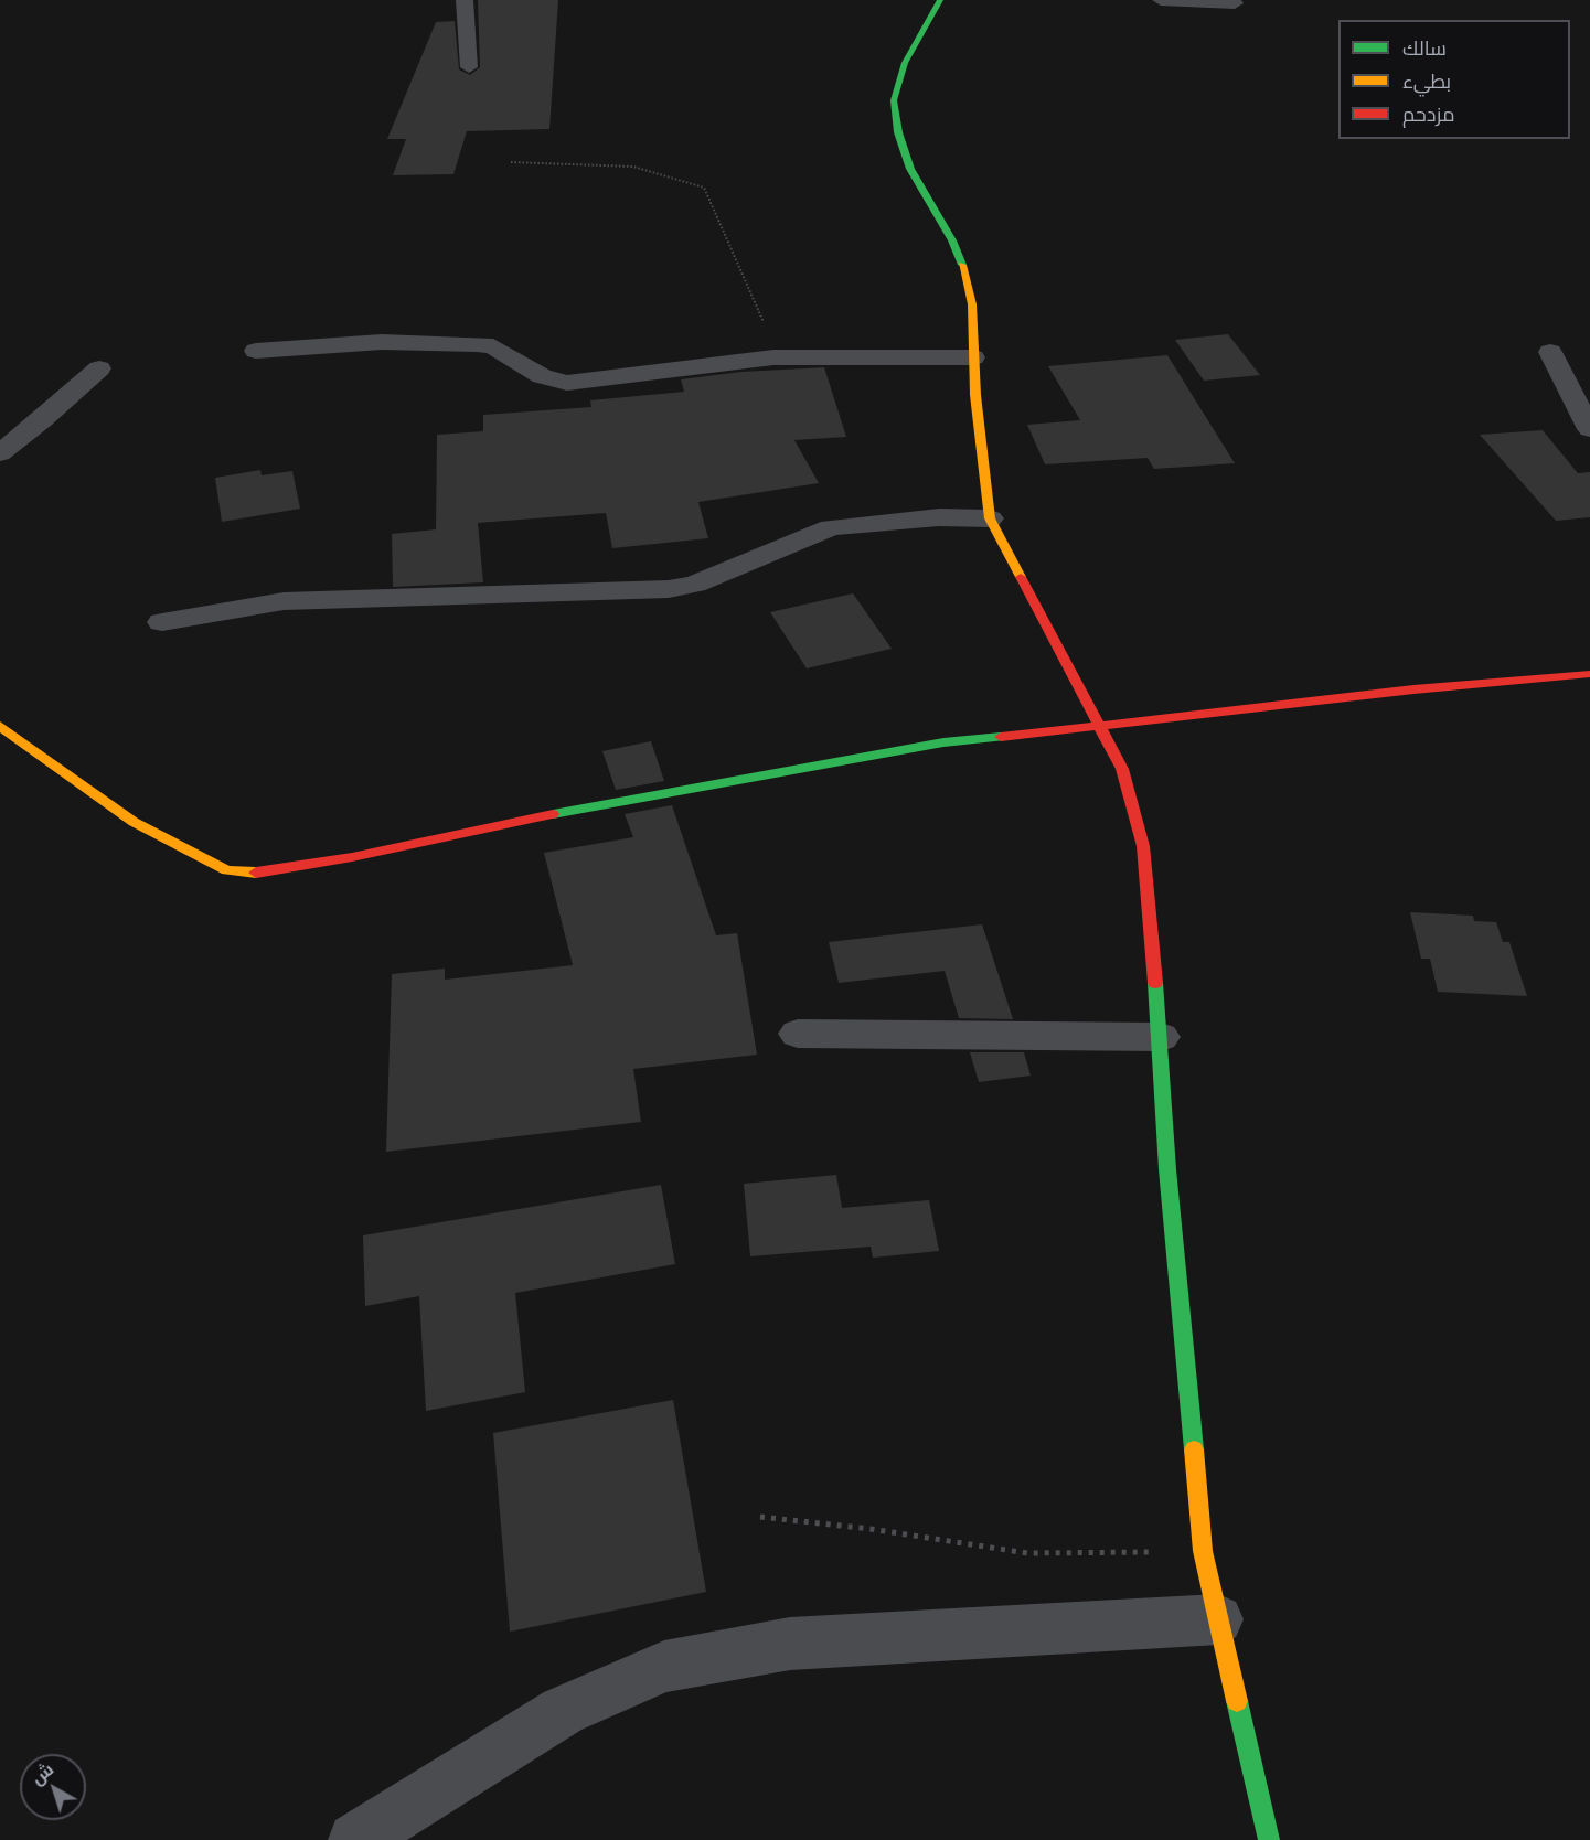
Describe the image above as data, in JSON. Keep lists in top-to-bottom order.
{
  "legend": ["سالك", "بطيء", "مزدحم"],
  "north": "top left"
}
